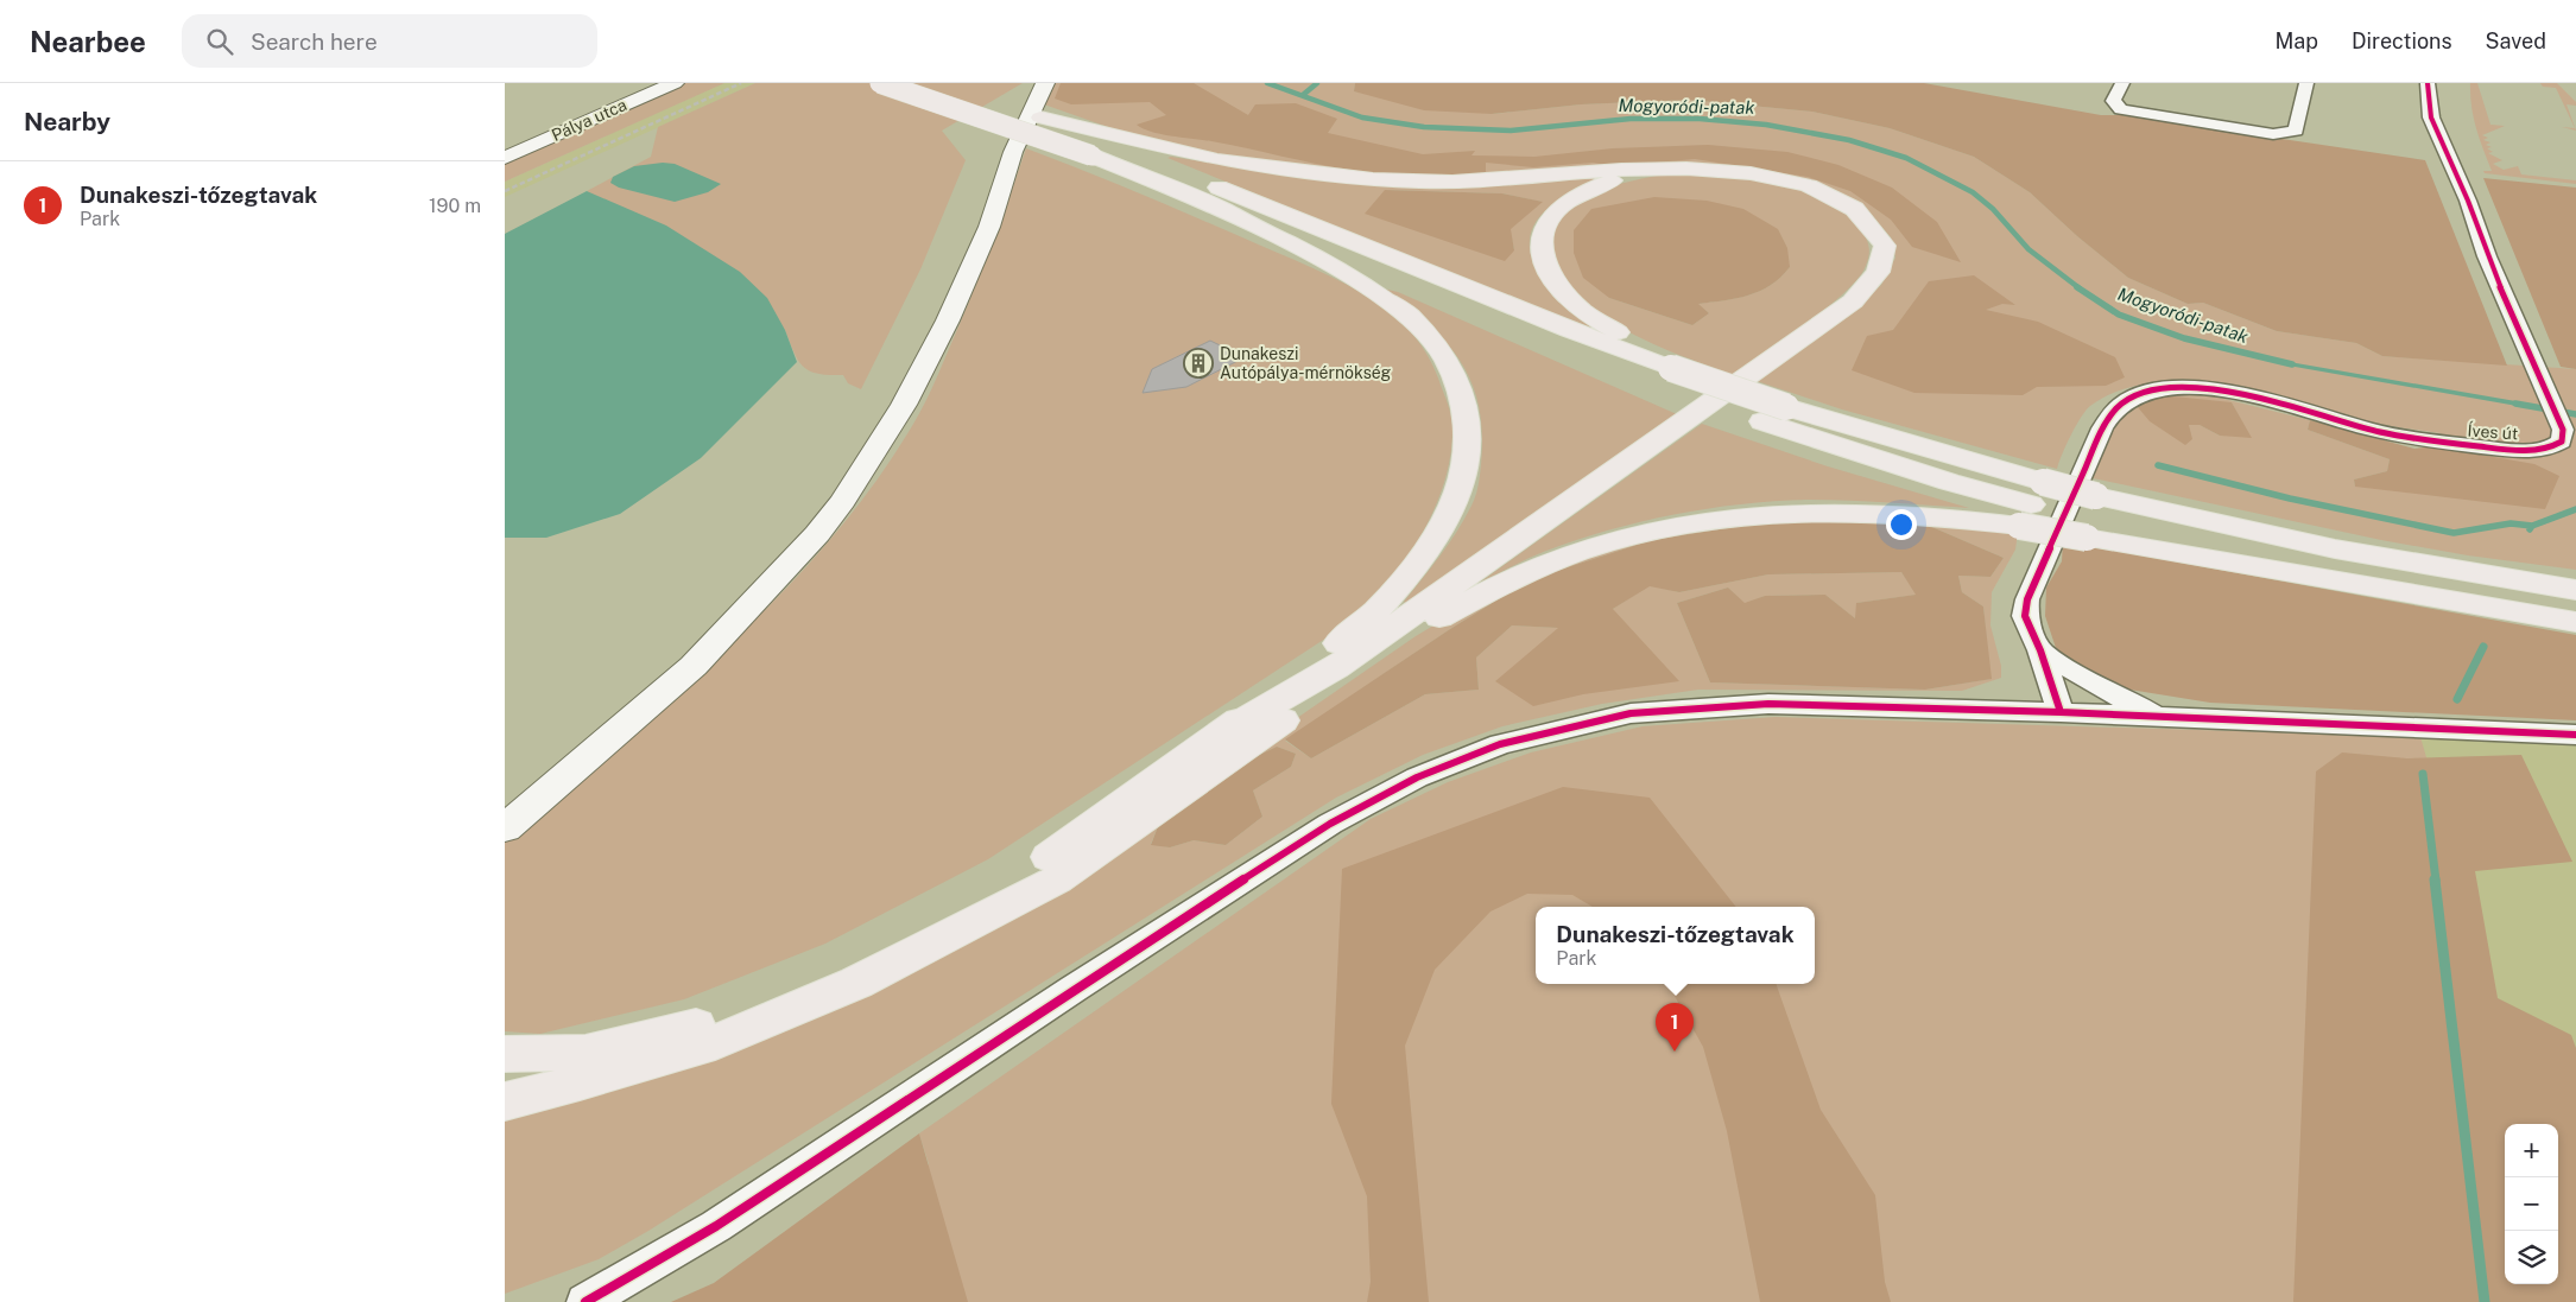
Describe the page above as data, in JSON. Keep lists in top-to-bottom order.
{
  "streets": {
    "main road": ["Pálya utca"],
    "street": ["Íves út"]
  },
  "water": ["Mogyoródi-patak"],
  "places": {
    "building": ["Dunakeszi Autópálya-mérnökség"]
  },
  "page": {
    "header": "Nearbee",
    "search": "Search here",
    "nav": ["Map", "Directions", "Saved"],
    "heading": "Nearby",
    "list": [
      {
        "mark": "1",
        "name": "Dunakeszi-tőzegtavak",
        "note": "Park",
        "value": "190 m"
      }
    ],
    "popup": ["Dunakeszi-tőzegtavak", "Park"],
    "pins": "1",
    "map_buttons": ["+", "−"]
  }
}
